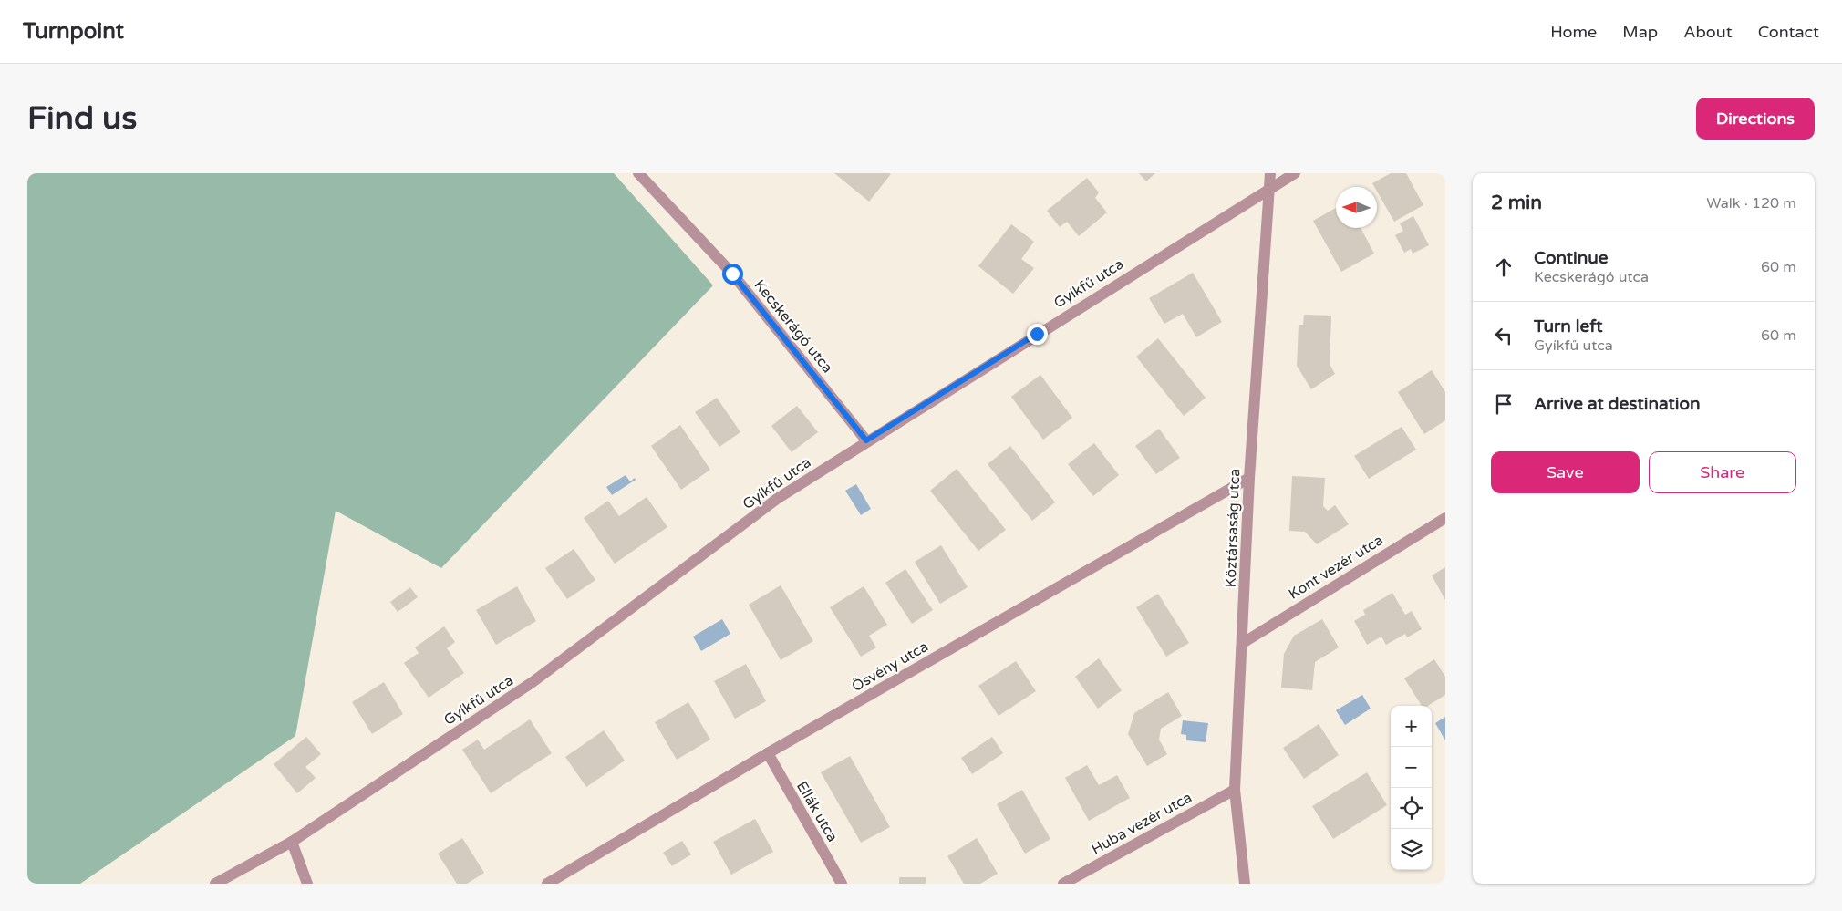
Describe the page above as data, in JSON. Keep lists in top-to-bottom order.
{
  "streets": {
    "street": [
      "Gyíkfű utca",
      "Kecskerágó utca",
      "Köztársaság utca",
      "Kont vezér utca",
      "Ösvény utca",
      "Ellák utca",
      "Huba vezér utca"
    ]
  },
  "crossings": [
    ["Gyíkfű utca", "Kecskerágó utca"],
    ["Gyíkfű utca", "Köztársaság utca"],
    ["Köztársaság utca", "Kont vezér utca"],
    ["Köztársaság utca", "Ösvény utca"],
    ["Köztársaság utca", "Huba vezér utca"],
    ["Ösvény utca", "Ellák utca"]
  ],
  "north": "left",
  "page": {
    "header": "Turnpoint",
    "nav": [
      "Home",
      "Map",
      "About",
      "Contact"
    ],
    "buttons": [
      "Directions",
      ["Save", "Share"]
    ],
    "title": "Find us",
    "heading": ["2 min", "Walk · 120 m"],
    "list": [
      ["Continue", "Kecskerágó utca", "60 m"],
      ["Turn left", "Gyíkfű utca", "60 m"],
      "Arrive at destination"
    ],
    "map_buttons": ["+", "−"]
  }
}
